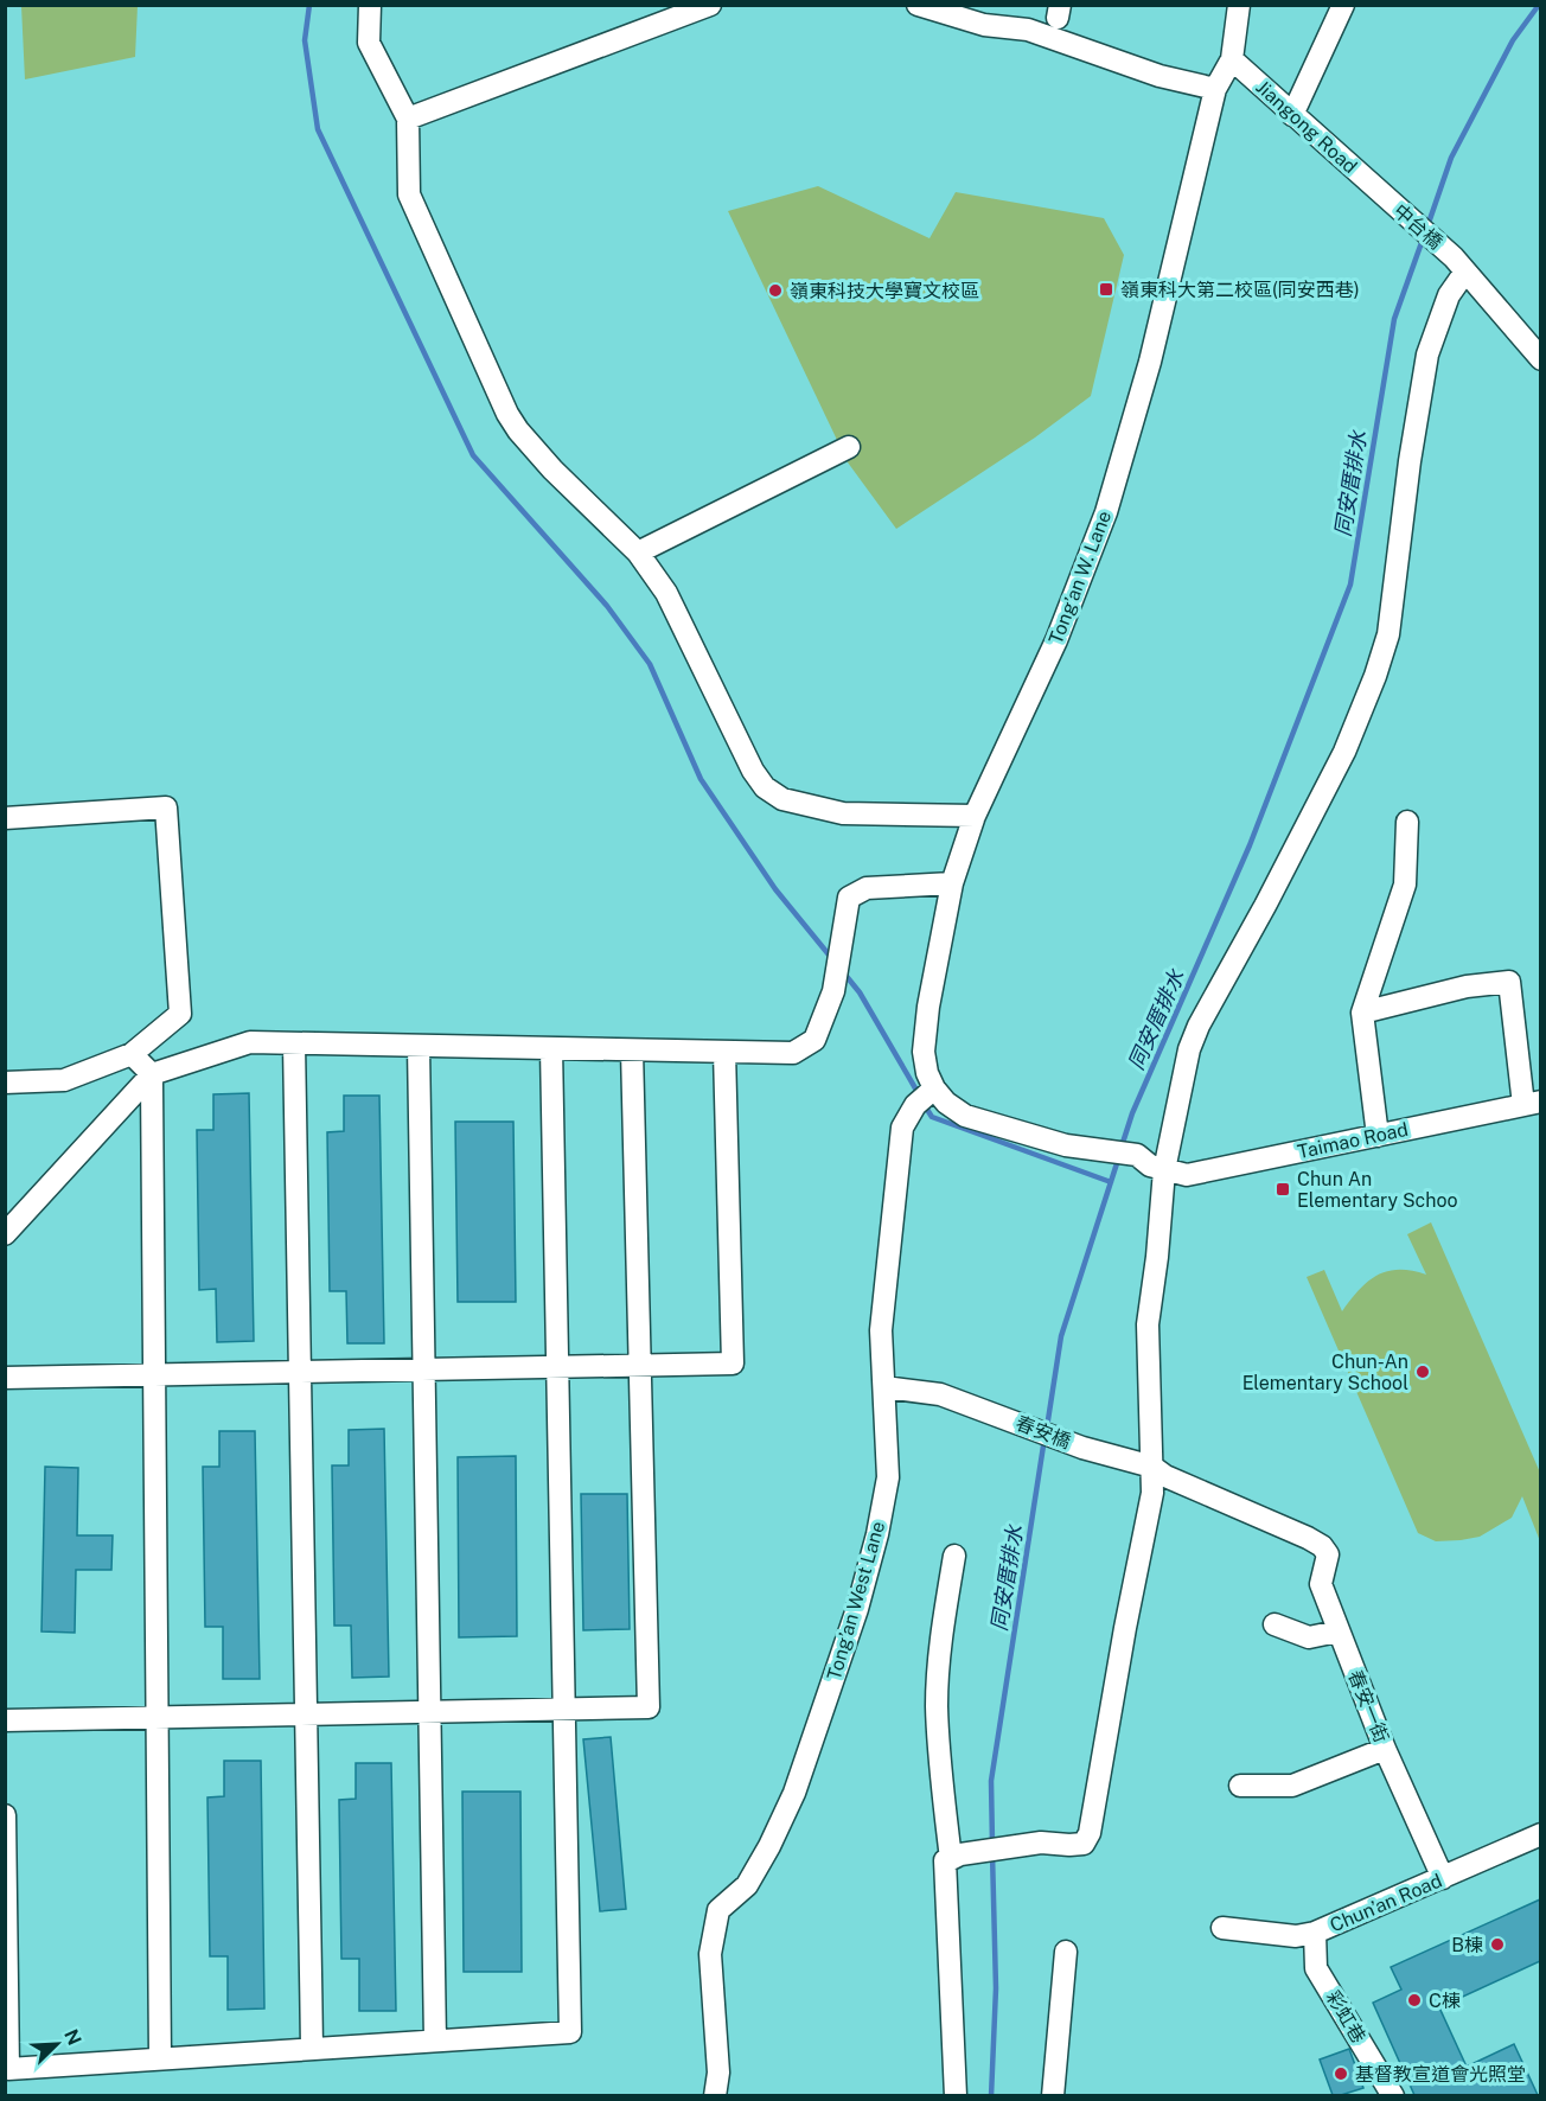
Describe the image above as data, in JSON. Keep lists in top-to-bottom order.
{
  "streets": {
    "street": [
      "Jiangong Road",
      "中台橋",
      "Tong’an W. Lane",
      "Taimao Road",
      "春安橋",
      "Tong’an West Lane",
      "春安一街",
      "Chun’an Road",
      "彩虹巷"
    ]
  },
  "crossings": [
    ["Jiangong Road", "中台橋"],
    ["Jiangong Road", "Tong’an W. Lane"],
    ["Tong’an W. Lane", "Tong’an West Lane"],
    ["春安橋", "Tong’an West Lane"],
    ["春安橋", "春安一街"],
    ["春安一街", "Chun’an Road"],
    ["Chun’an Road", "彩虹巷"]
  ],
  "water": ["同安厝排水"],
  "places": {
    "transit": ["嶺東科大第二校區(同安西巷)", "Chun An Elementary Schoo"],
    "other": [
      "嶺東科技大學寶文校區",
      "Chun-An Elementary School",
      "B棟",
      "C棟",
      "基督教宣道會光照堂"
    ]
  },
  "north": "top right"
}
